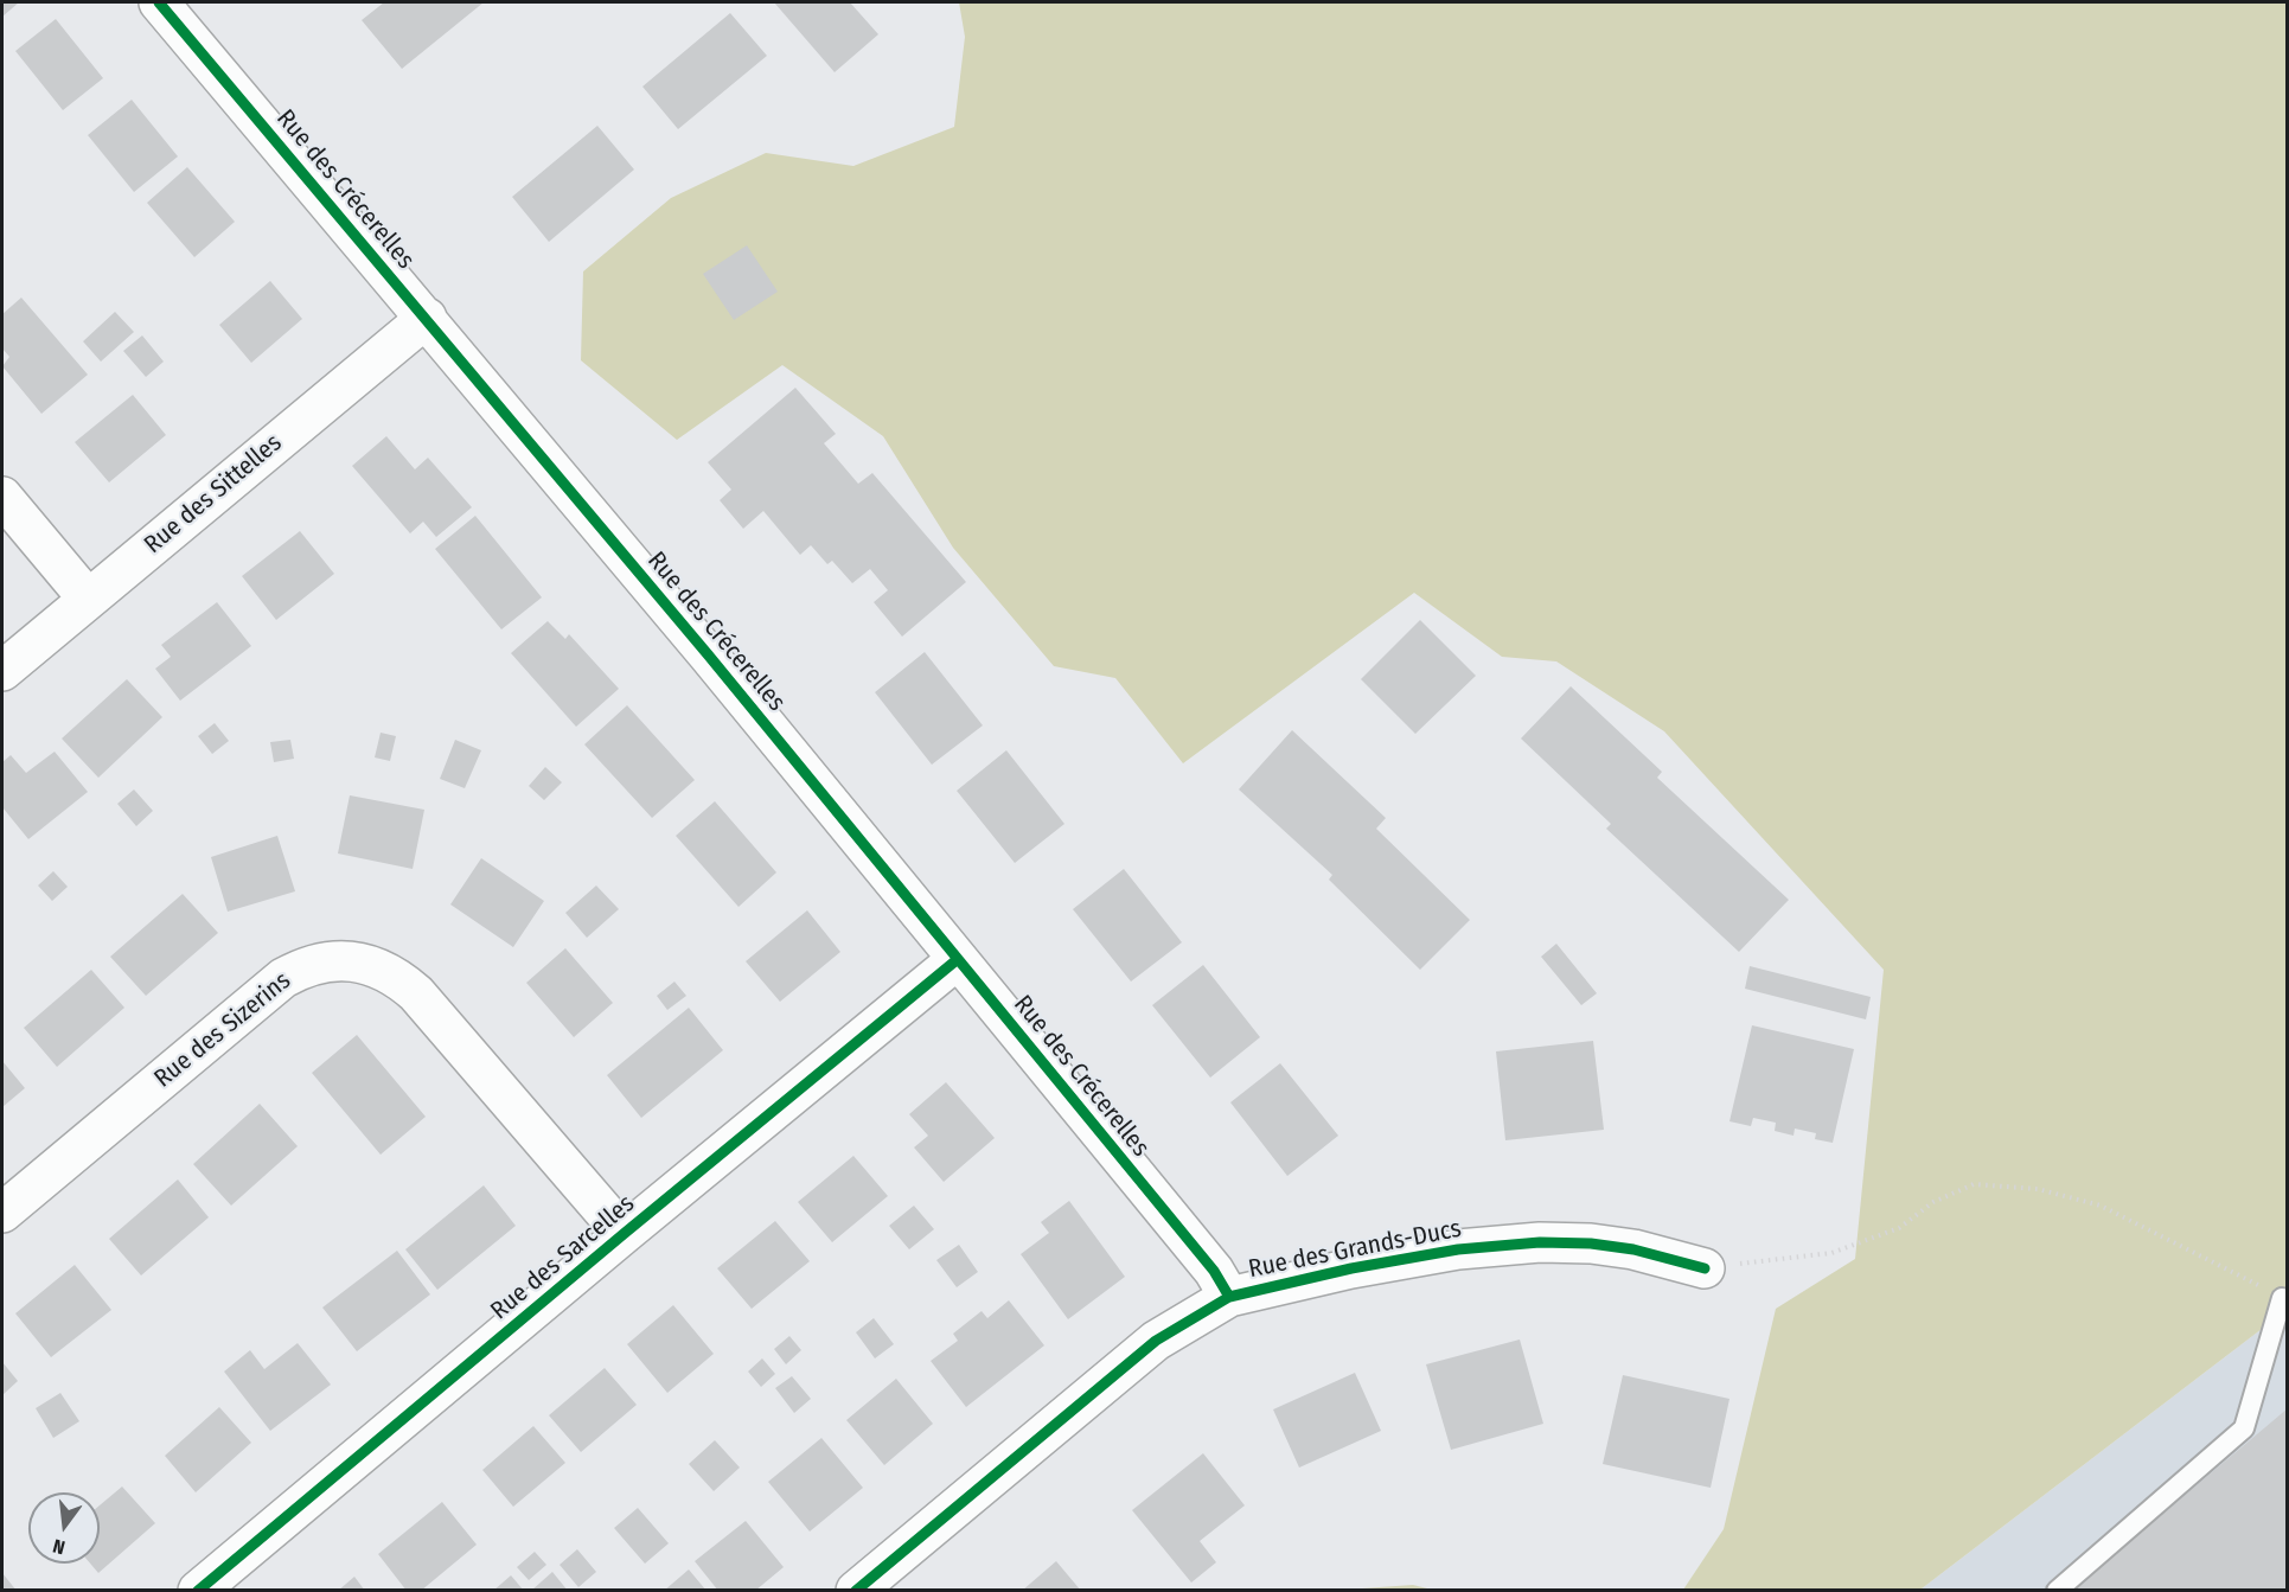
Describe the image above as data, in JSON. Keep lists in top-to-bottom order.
{
  "streets": {
    "street": [
      "Rue des Crécerelles",
      "Rue des Sittelles",
      "Rue des Sizerins",
      "Rue des Grands-Ducs",
      "Rue des Sarcelles"
    ]
  },
  "crossings": [
    ["Rue des Crécerelles", "Rue des Sittelles"],
    ["Rue des Crécerelles", "Rue des Grands-Ducs"],
    ["Rue des Crécerelles", "Rue des Sarcelles"],
    ["Rue des Sizerins", "Rue des Sarcelles"]
  ],
  "north": "bottom"
}
